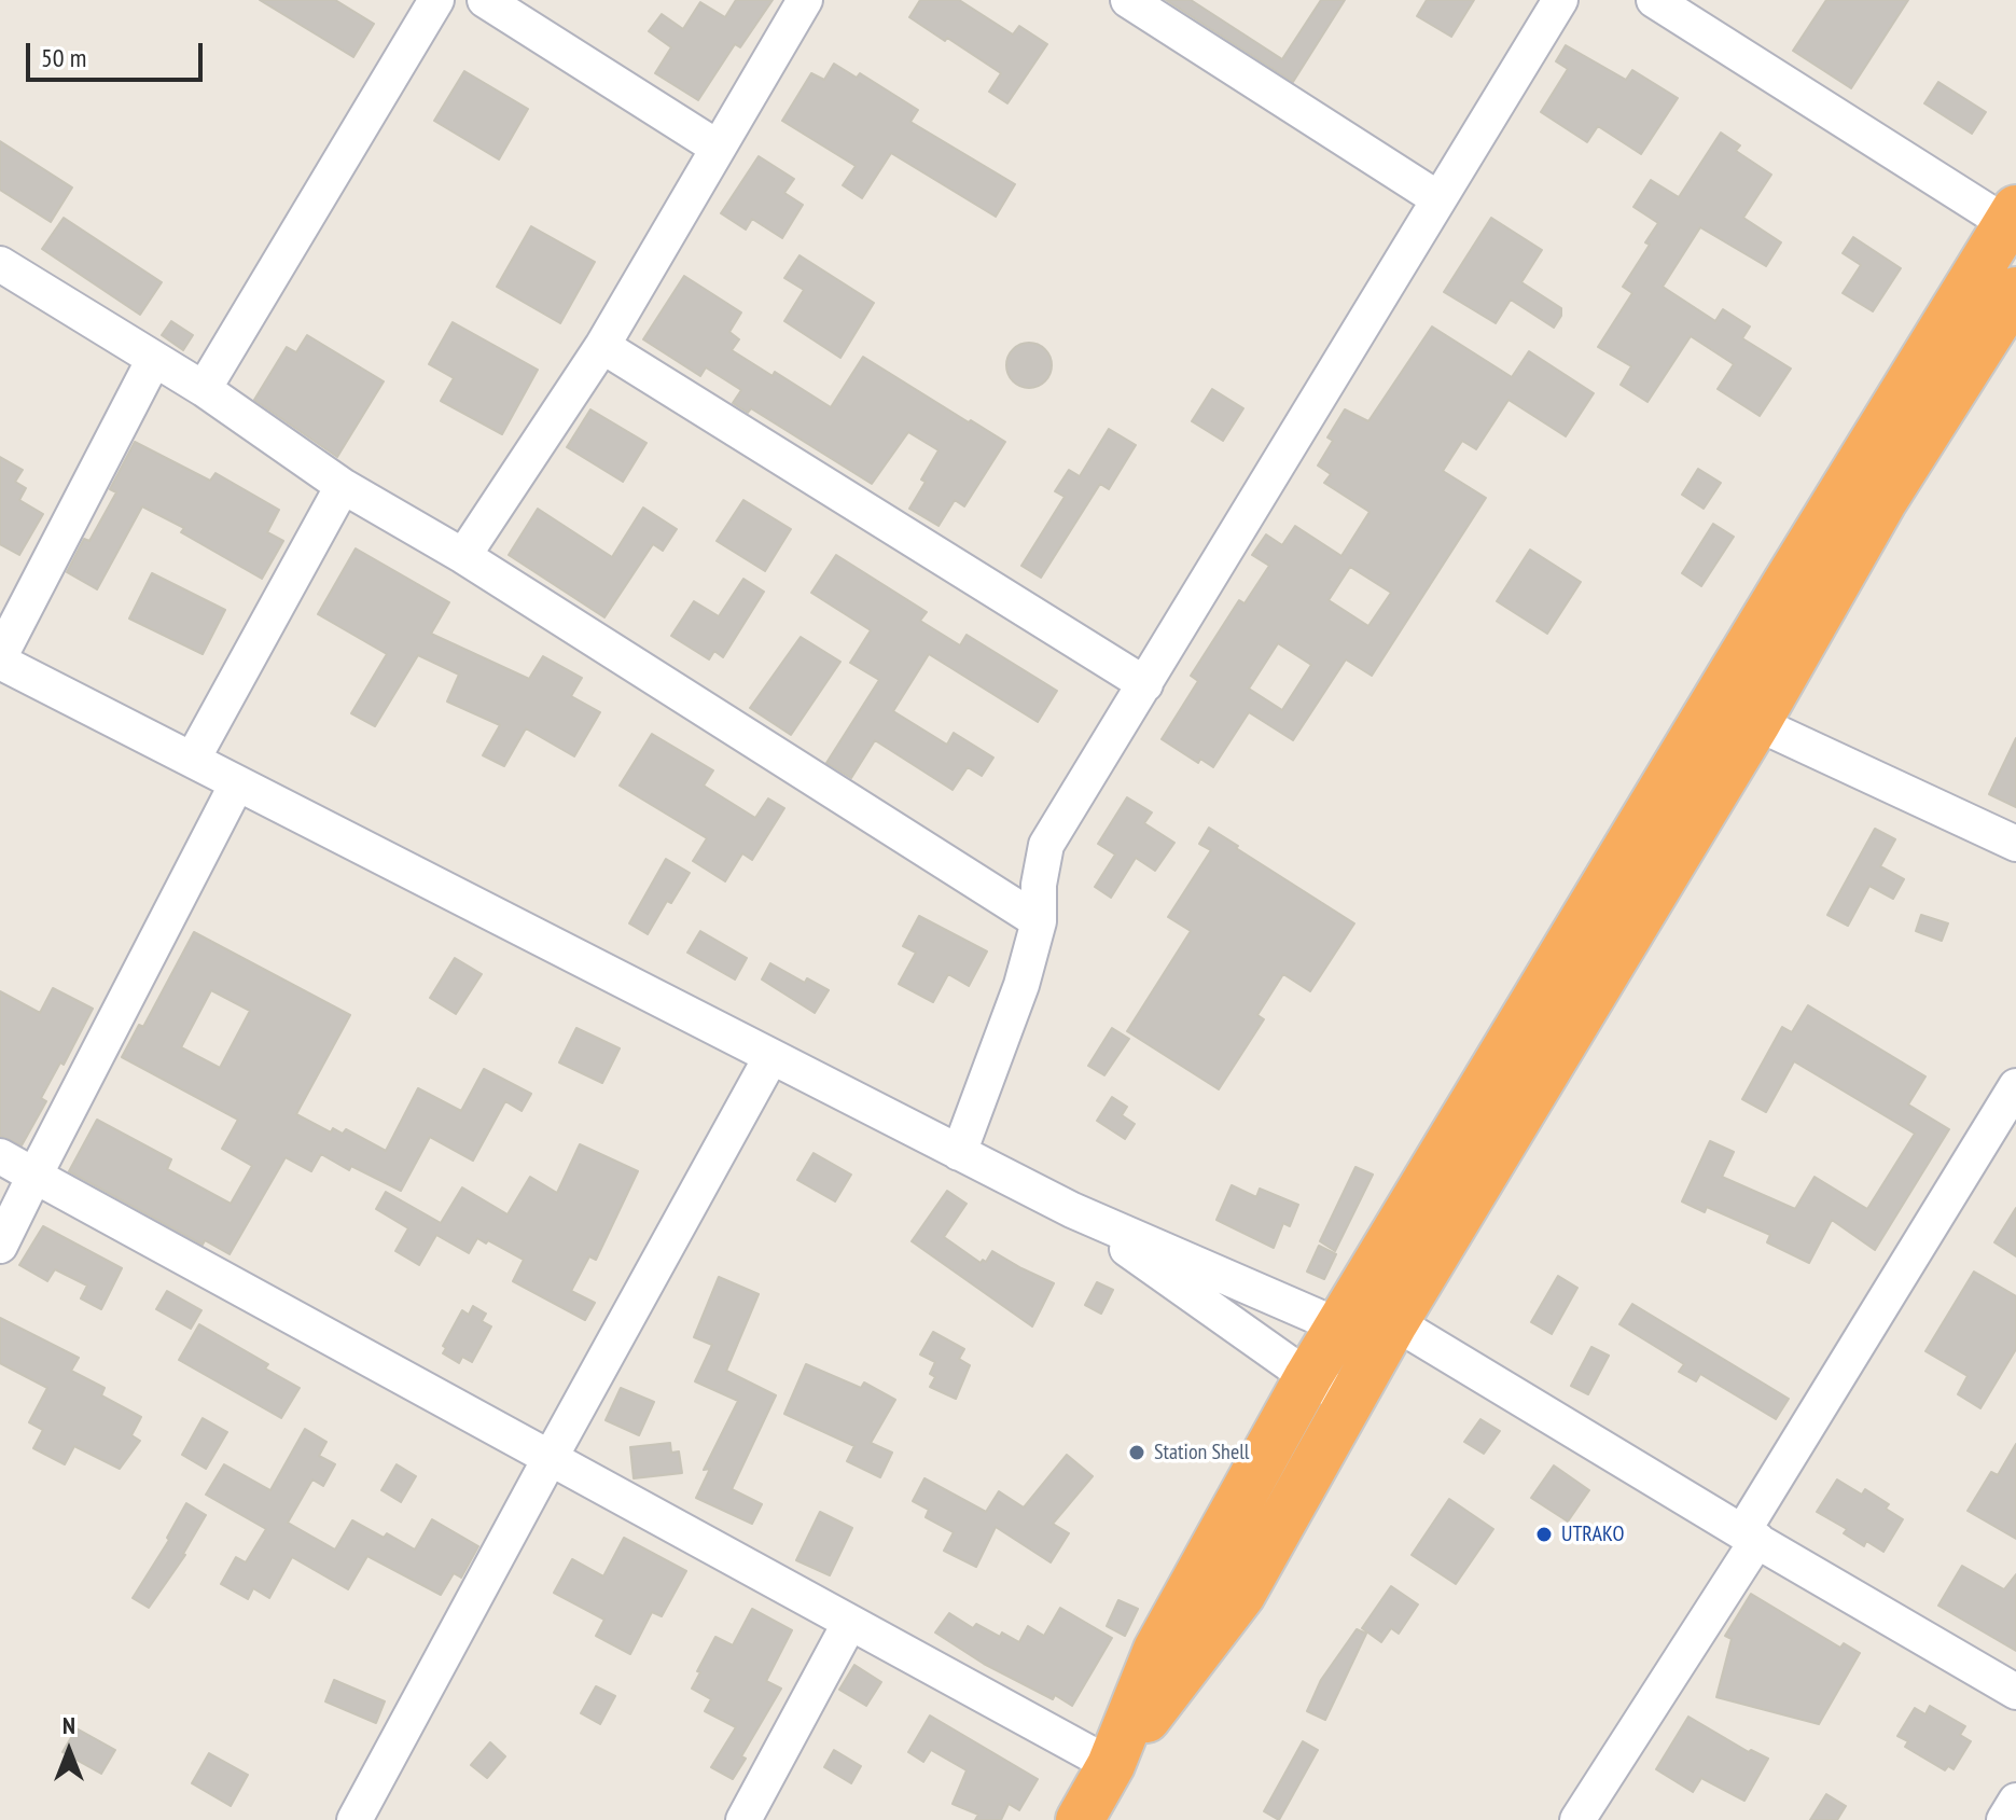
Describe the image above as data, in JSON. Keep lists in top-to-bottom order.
{
  "places": ["Station Shell", "UTRAKO"],
  "scale_bar": "50 m",
  "north": "top"
}
